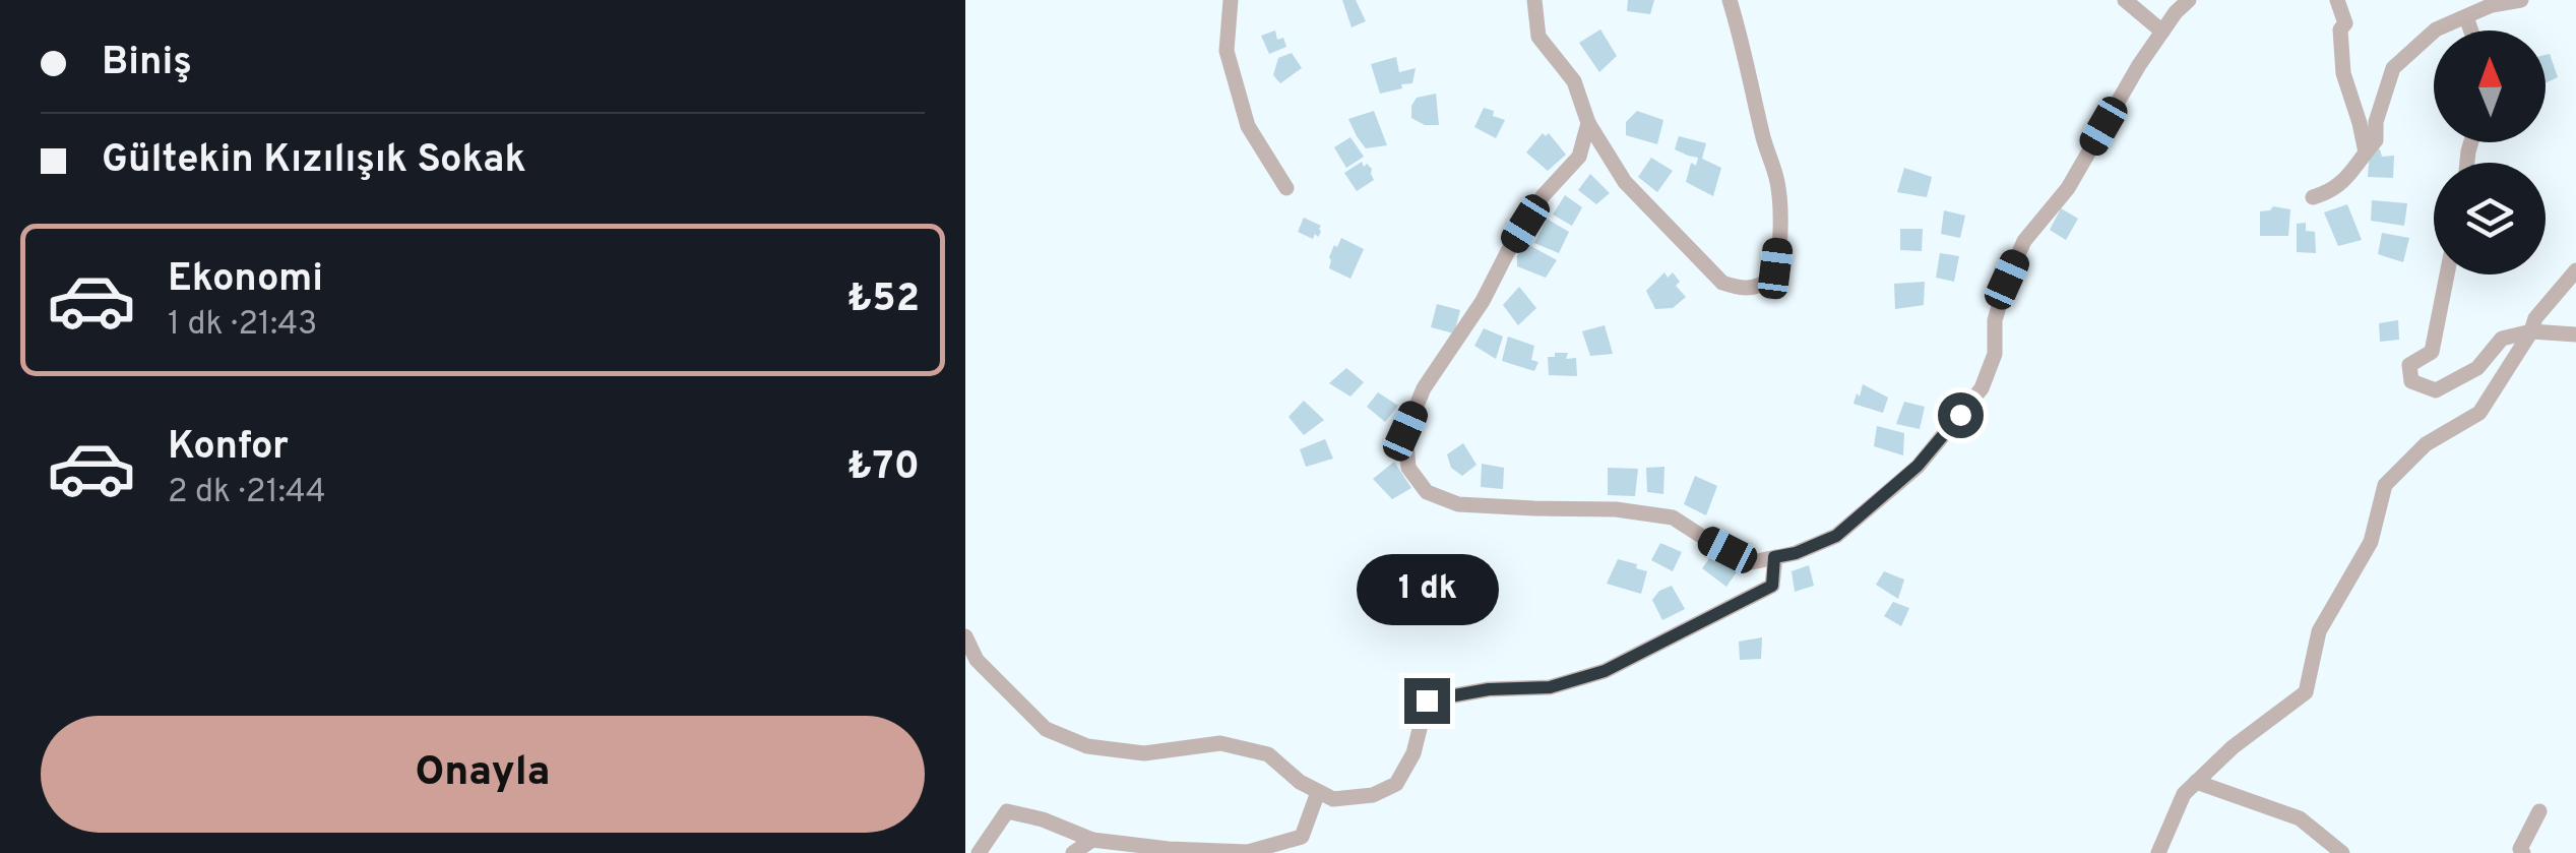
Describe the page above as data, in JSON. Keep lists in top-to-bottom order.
{
  "north": "top",
  "page": {
    "banner": ["Biniş", "Gültekin Kızılışık Sokak"],
    "list": [
      {
        "name": "Ekonomi",
        "note": "1 dk · 21:43",
        "value": "₺52"
      },
      {
        "name": "Konfor",
        "note": "2 dk · 21:44",
        "value": "₺70"
      }
    ],
    "bubble": "1 dk",
    "buttons": "Onayla"
  }
}
